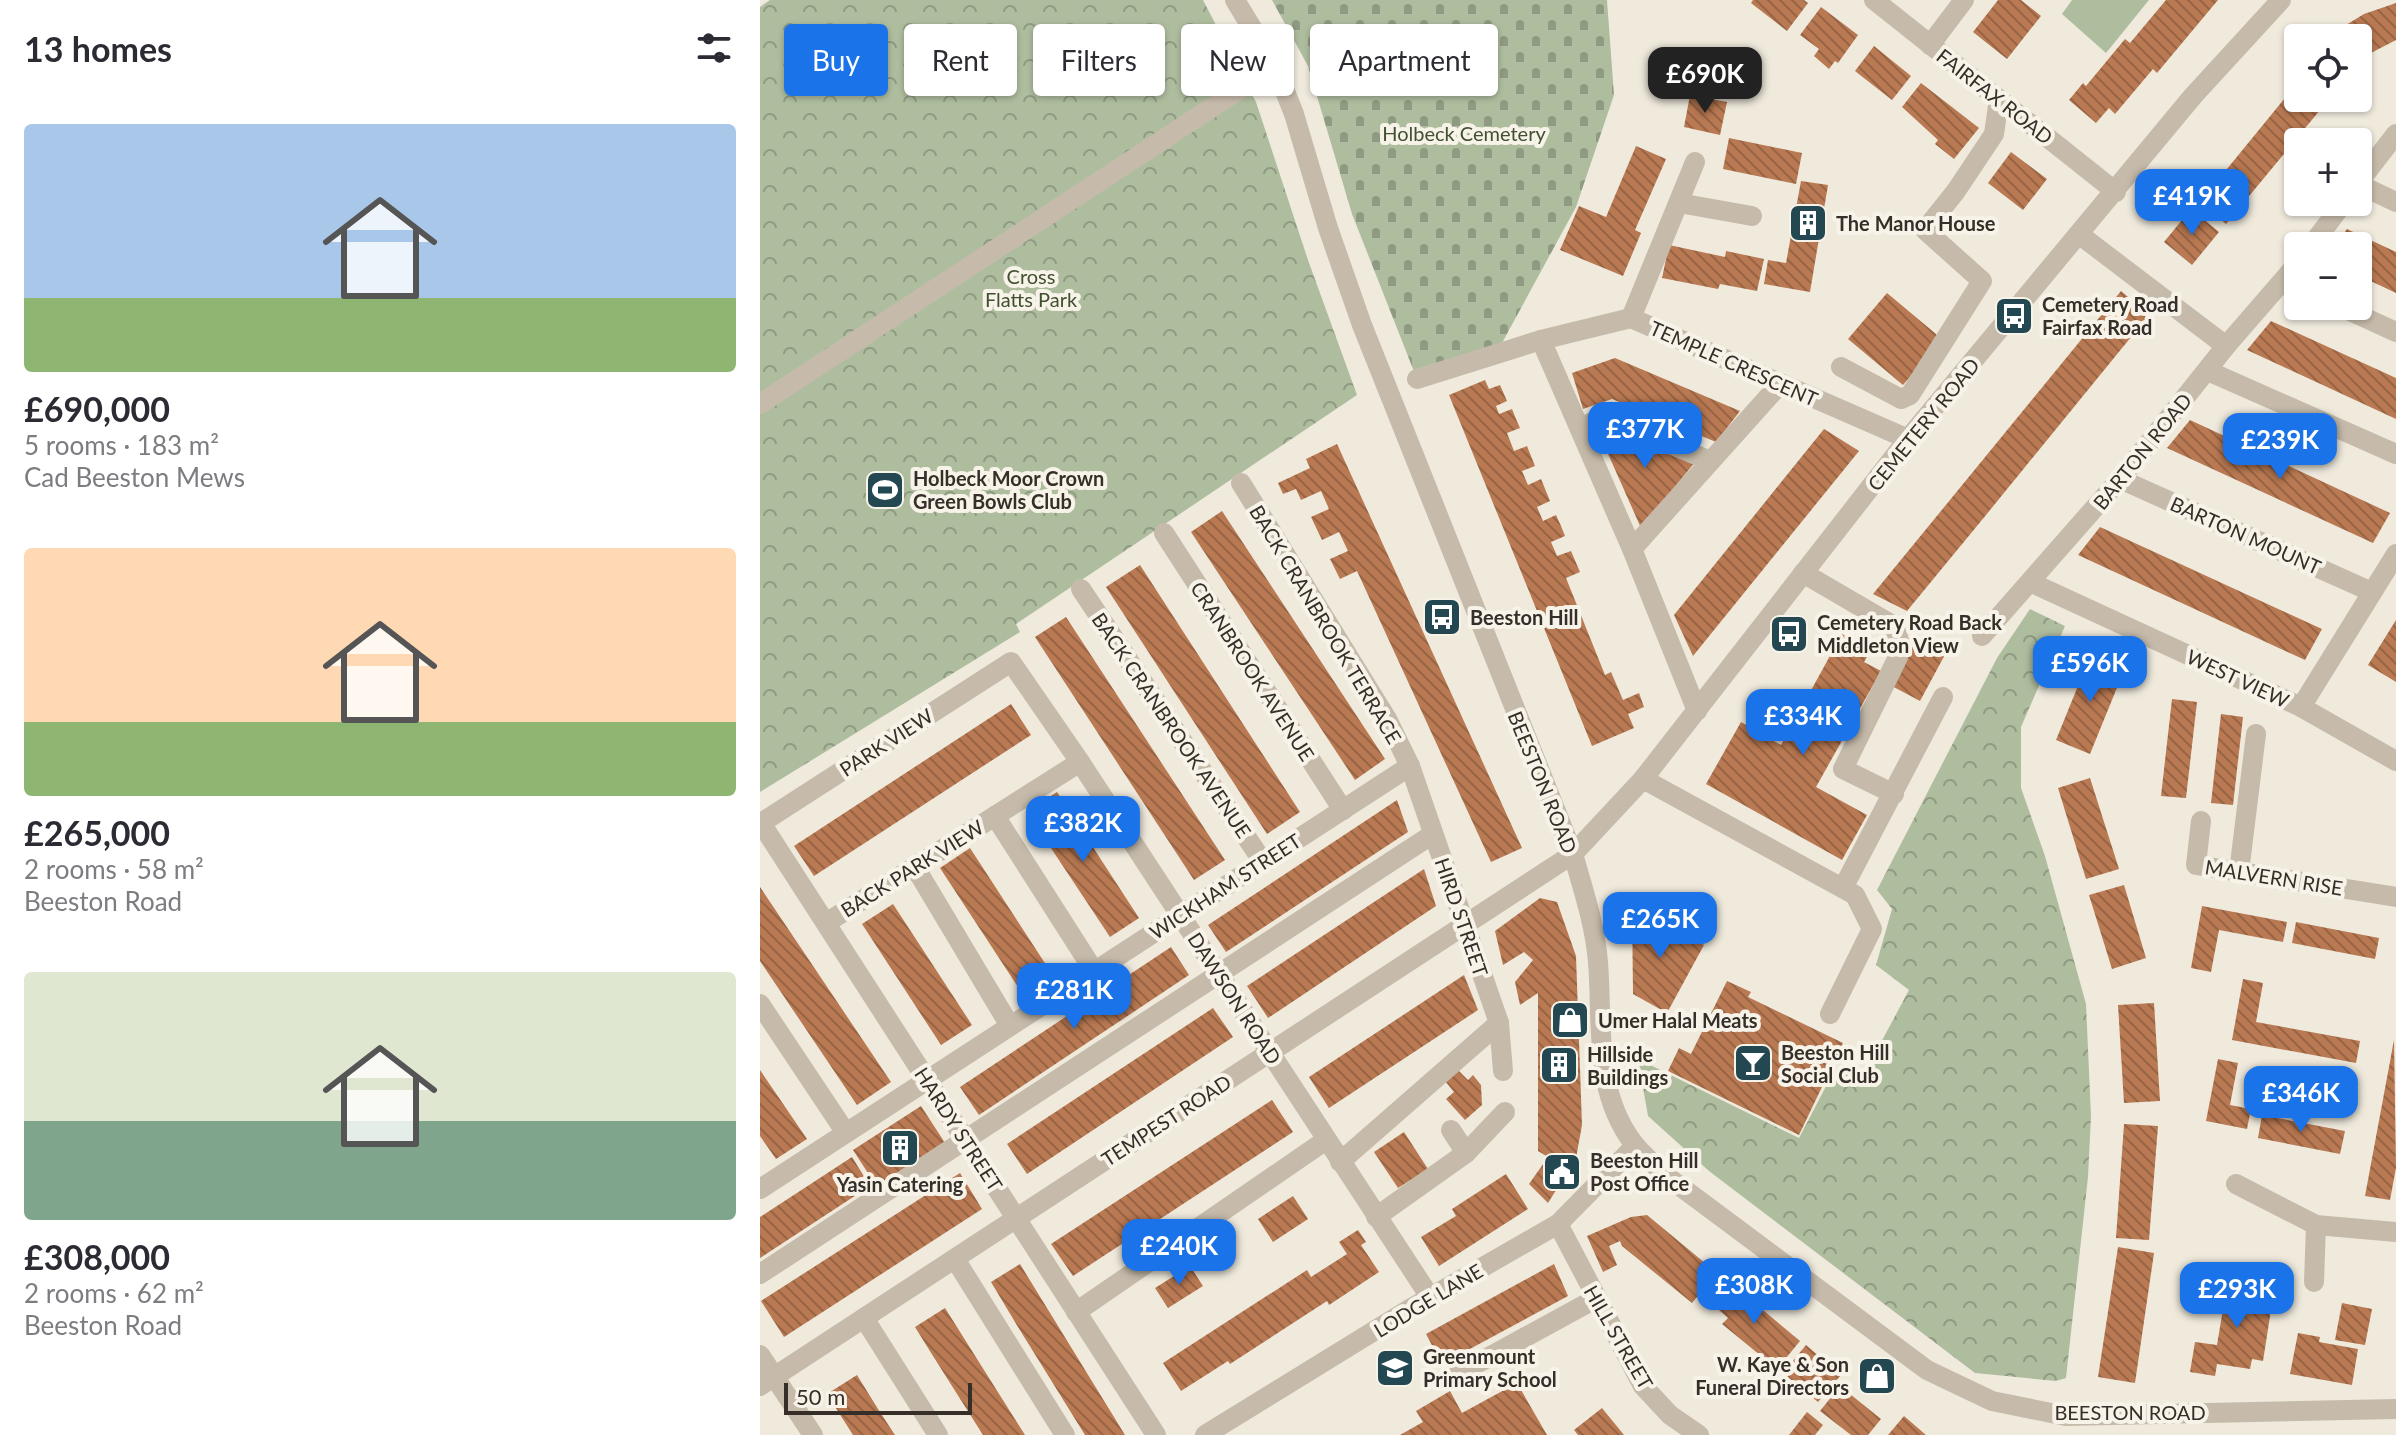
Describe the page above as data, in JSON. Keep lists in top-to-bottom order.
{
  "streets": {
    "street": [
      "FAIRFAX ROAD",
      "TEMPLE CRESCENT",
      "CEMETERY ROAD",
      "BARTON ROAD",
      "BARTON MOUNT",
      "BACK CRANBROOK TERRACE",
      "CRANBROOK AVENUE",
      "WEST VIEW",
      "BACK CRANBROOK AVENUE",
      "PARK VIEW",
      "BEESTON ROAD",
      "BACK PARK VIEW",
      "MALVERN RISE",
      "WICKHAM STREET",
      "HIRD STREET",
      "DAWSON ROAD",
      "TEMPEST ROAD",
      "HARDY STREET",
      "LODGE LANE",
      "HILL STREET"
    ]
  },
  "crossings": [
    ["FAIRFAX ROAD", "CEMETERY ROAD"],
    ["TEMPLE CRESCENT", "CEMETERY ROAD"],
    ["CEMETERY ROAD", "BEESTON ROAD"],
    ["CEMETERY ROAD", "TEMPEST ROAD"],
    ["BARTON ROAD", "BARTON MOUNT"],
    ["BARTON ROAD", "WEST VIEW"],
    ["BACK CRANBROOK TERRACE", "WICKHAM STREET"],
    ["BACK CRANBROOK TERRACE", "HIRD STREET"],
    ["CRANBROOK AVENUE", "WICKHAM STREET"],
    ["BACK CRANBROOK AVENUE", "WICKHAM STREET"],
    ["PARK VIEW", "DAWSON ROAD"],
    ["PARK VIEW", "HARDY STREET"],
    ["BEESTON ROAD", "TEMPEST ROAD"],
    ["BEESTON ROAD", "LODGE LANE"],
    ["BACK PARK VIEW", "DAWSON ROAD"],
    ["BACK PARK VIEW", "HARDY STREET"],
    ["WICKHAM STREET", "HIRD STREET"],
    ["WICKHAM STREET", "DAWSON ROAD"],
    ["WICKHAM STREET", "HARDY STREET"],
    ["HIRD STREET", "TEMPEST ROAD"],
    ["DAWSON ROAD", "TEMPEST ROAD"],
    ["DAWSON ROAD", "LODGE LANE"],
    ["TEMPEST ROAD", "HARDY STREET"],
    ["LODGE LANE", "HILL STREET"]
  ],
  "parks": ["Holbeck Cemetery", "Cross Flatts Park"],
  "places": {
    "building": ["The Manor House", "Hillside Buildings", "Yasin Catering"],
    "bus stop": ["Cemetery Road Fairfax Road", "Beeston Hill", "Cemetery Road Back Middleton View"],
    "sports": ["Holbeck Moor Crown Green Bowls Club"],
    "shop": ["Umer Halal Meats", "W. Kaye & Son Funeral Directors"],
    "bar": ["Beeston Hill Social Club"],
    "public building": ["Beeston Hill Post Office"],
    "school or university": ["Greenmount Primary School"]
  },
  "scale_bar": "50 m",
  "page": {
    "heading": "13 homes",
    "map_buttons": ["+", "−"],
    "chip": [
      "Buy",
      "Rent",
      "Filters",
      "New",
      "Apartment"
    ],
    "price": [
      "£690K",
      "£419K",
      "£377K",
      "£239K",
      "£596K",
      "£334K",
      "£382K",
      "£265K",
      "£281K",
      "£346K",
      "£240K",
      "£308K",
      "£293K"
    ],
    "list": [
      {
        "name": "£690,000",
        "note": "5 rooms · 183 m² · Cad Beeston Mews"
      },
      {
        "name": "£265,000",
        "note": "2 rooms · 58 m² · Beeston Road"
      },
      {
        "name": "£308,000",
        "note": "2 rooms · 62 m² · Beeston Road"
      }
    ],
    "scale": "50 m"
  }
}
